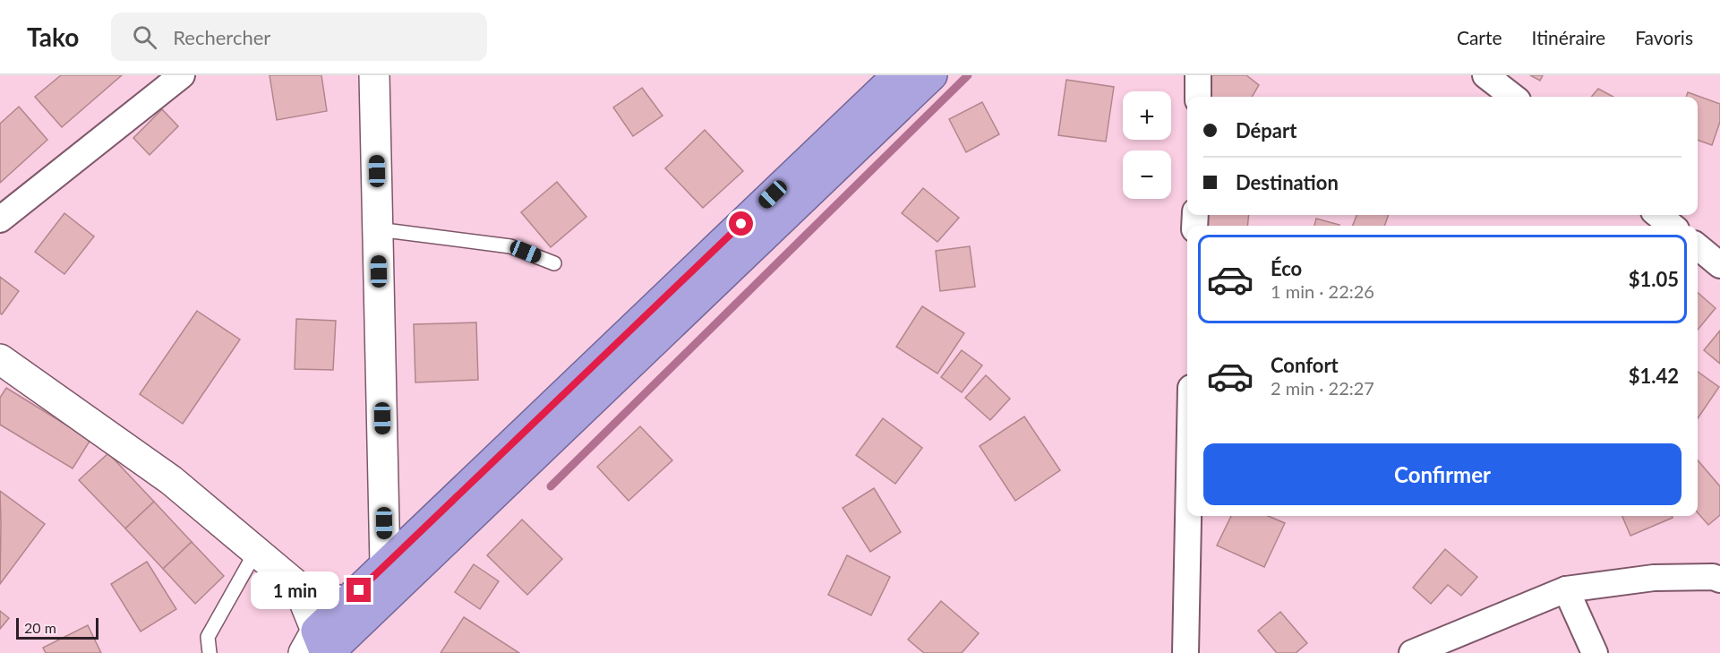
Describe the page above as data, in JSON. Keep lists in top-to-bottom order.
{
  "scale_bar": "20 m",
  "page": {
    "header": "Tako",
    "search": "Rechercher",
    "nav": ["Carte", "Itinéraire", "Favoris"],
    "map_buttons": ["+", "−"],
    "banner": ["Départ", "Destination"],
    "list": [
      {
        "name": "Éco",
        "note": "1 min · 22:26",
        "value": "$1.05"
      },
      {
        "name": "Confort",
        "note": "2 min · 22:27",
        "value": "$1.42"
      }
    ],
    "buttons": "Confirmer",
    "bubble": "1 min",
    "scale": "20 m"
  }
}
